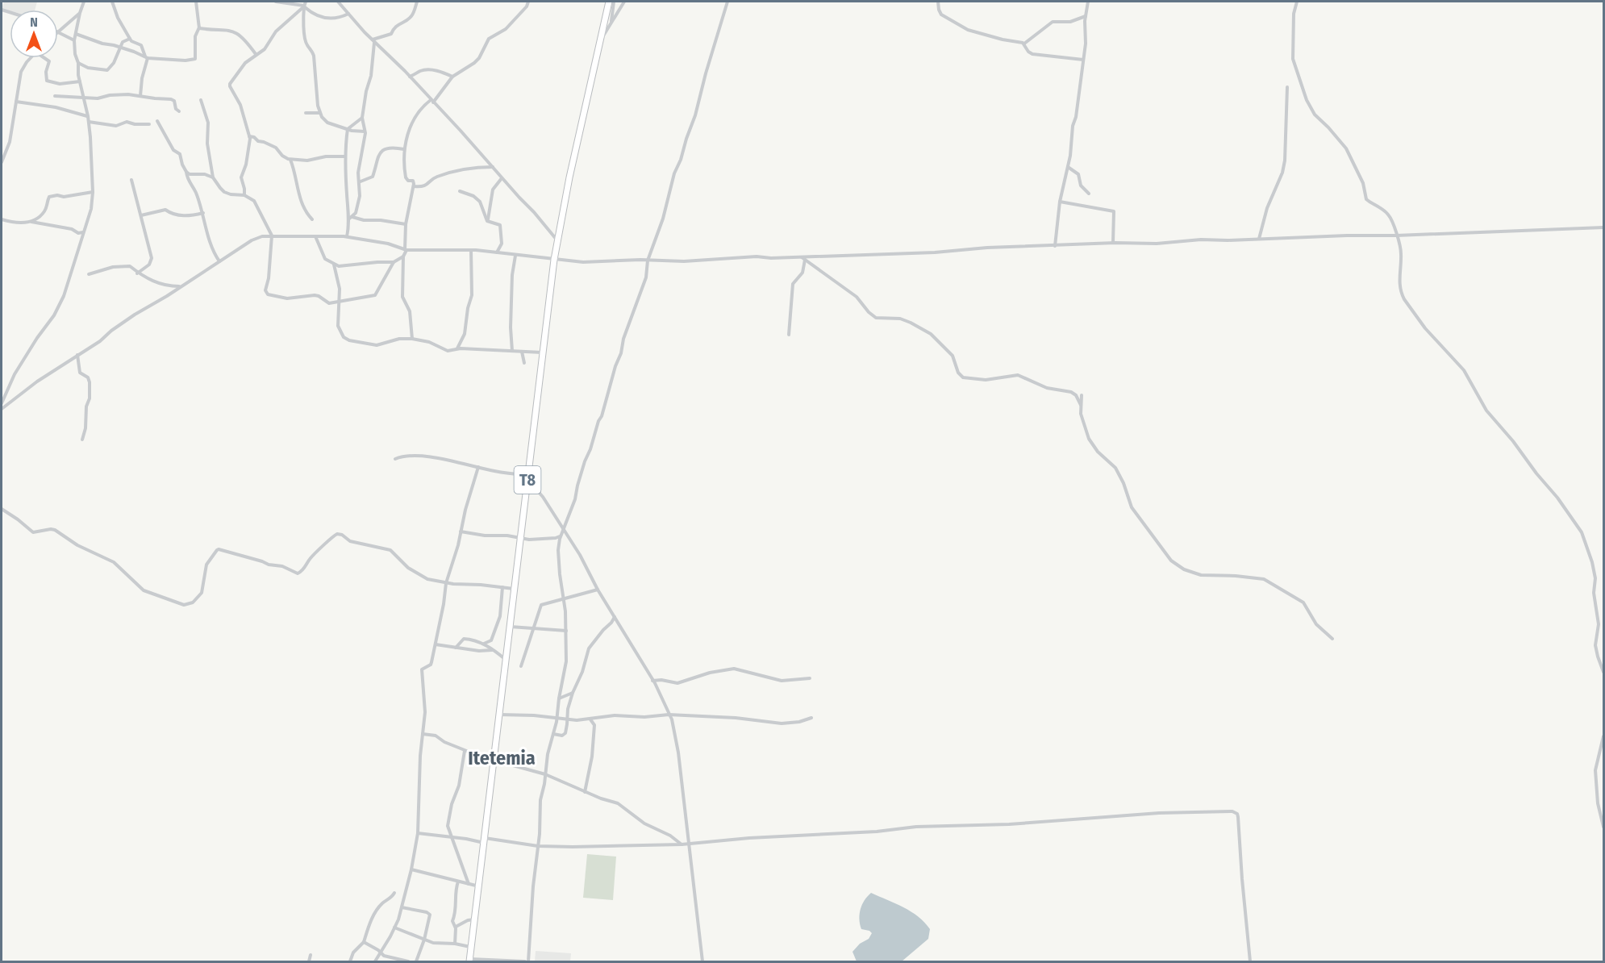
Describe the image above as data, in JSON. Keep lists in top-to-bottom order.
{
  "streets": {
    "highway": ["T8"]
  },
  "districts": ["Itetemia"],
  "north": "top"
}
